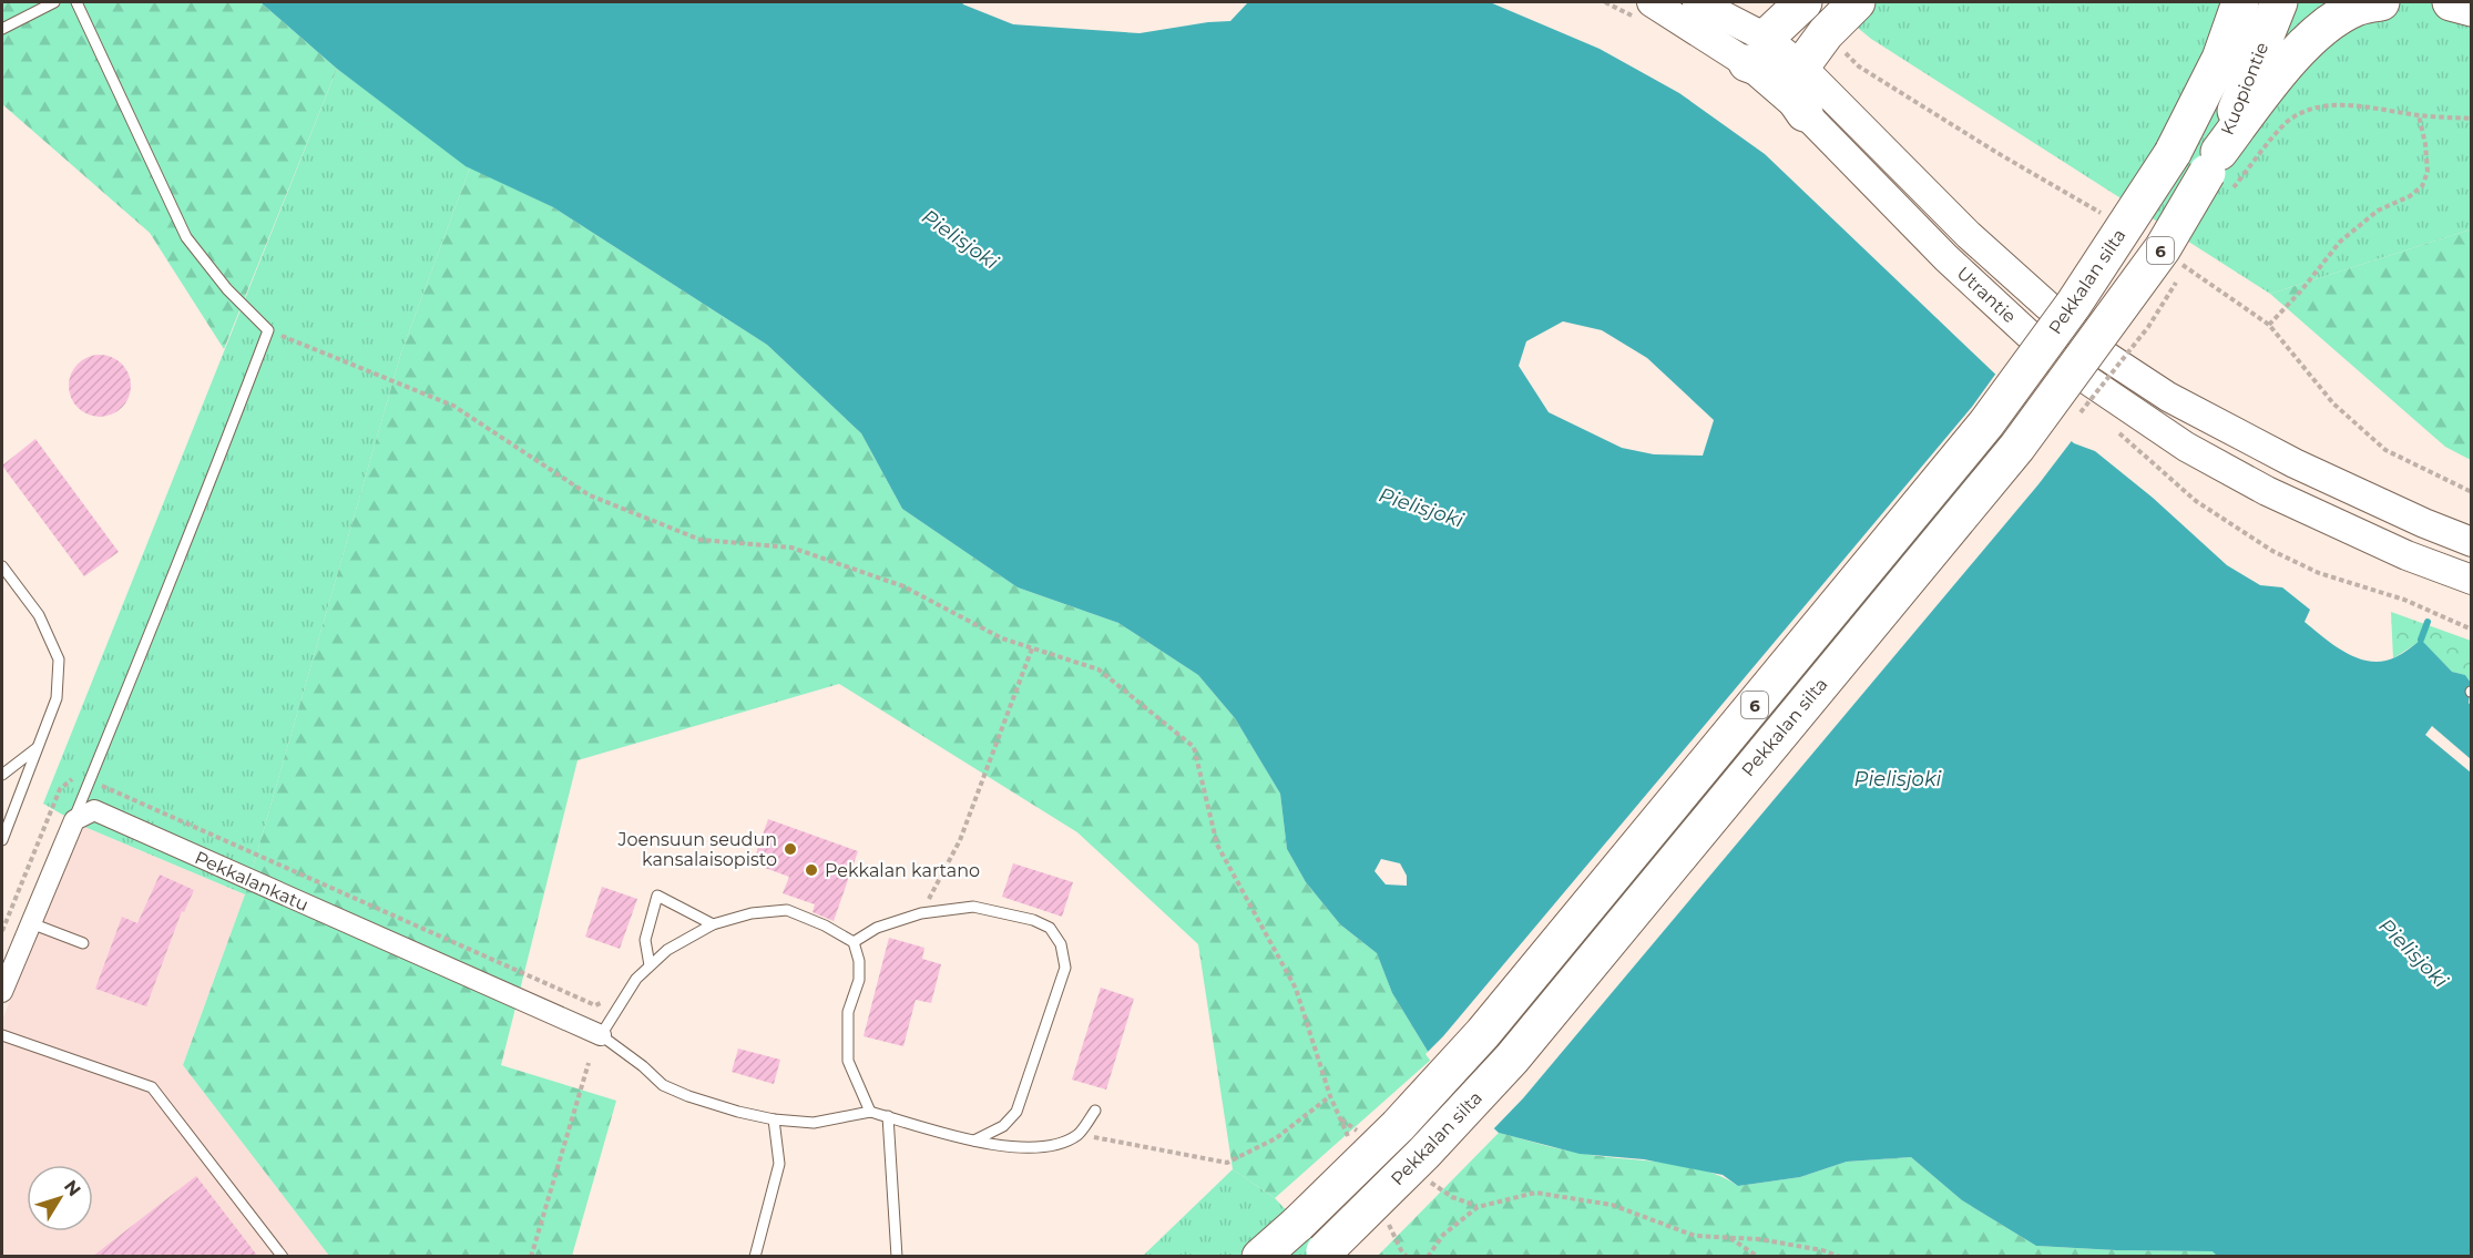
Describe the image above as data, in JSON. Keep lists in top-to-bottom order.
{
  "streets": {
    "highway": ["Kuopiontie", "6", "Pekkalan silta"],
    "main road": ["Utrantie"],
    "street": ["Pekkalankatu"]
  },
  "crossings": [
    ["Kuopiontie", "Pekkalan silta"]
  ],
  "water": ["Pielisjoki"],
  "places": ["Joensuun seudun kansalaisopisto", "Pekkalan kartano"],
  "north": "top right"
}
